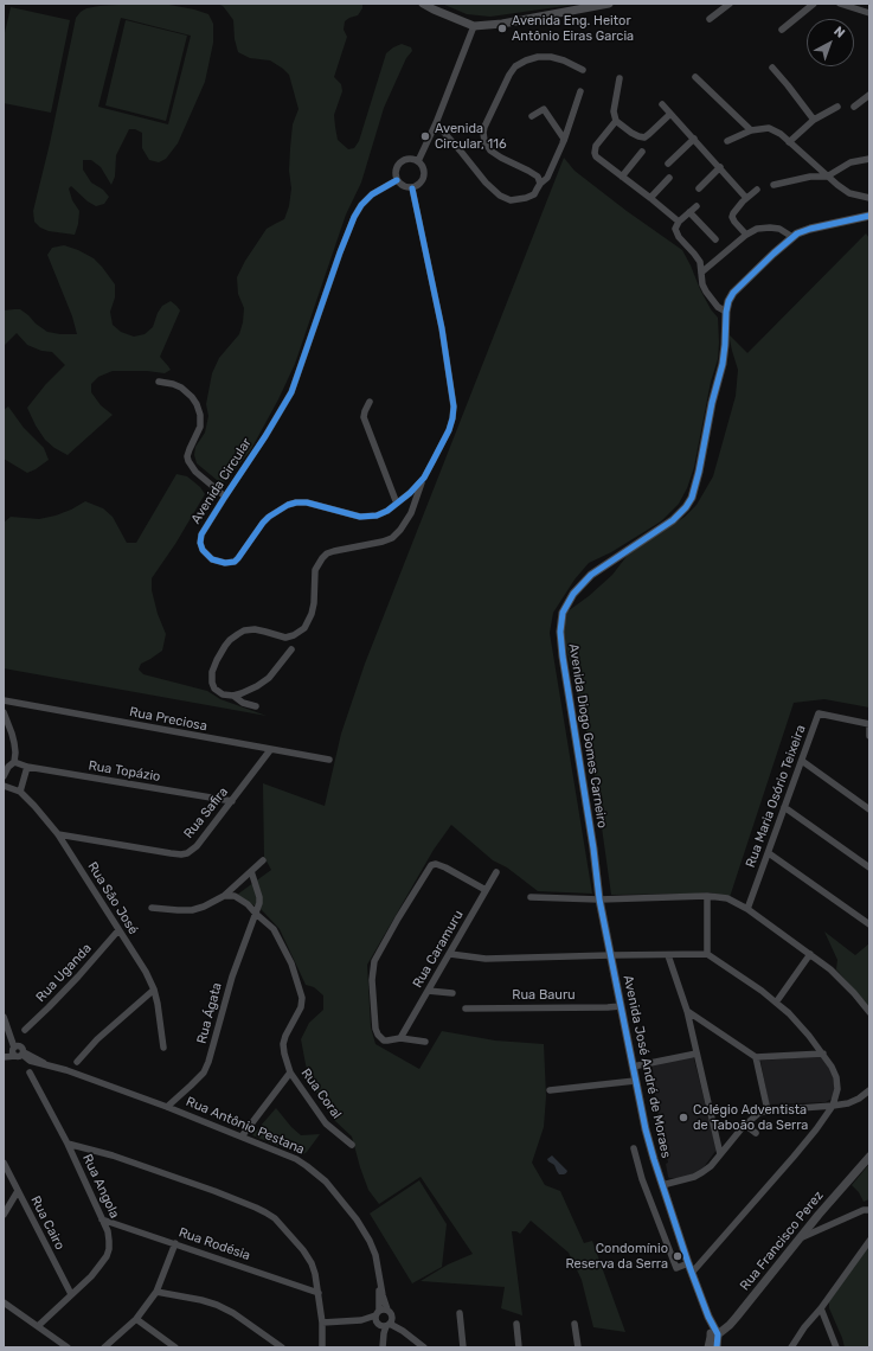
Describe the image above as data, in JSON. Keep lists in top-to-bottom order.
{
  "streets": {
    "street": [
      "Avenida Circular",
      "Rua Preciosa",
      "Avenida Diogo Gomes Carneiro",
      "Rua Topázio",
      "Rua Maria Osório Teixeira",
      "Rua Safira",
      "Rua São José",
      "Rua Caramuru",
      "Rua Uganda",
      "Rua Bauru",
      "Rua Ágata",
      "Avenida José André de Moraes",
      "Rua Coral",
      "Rua Antônio Pestana",
      "Rua Angola",
      "Rua Cairo",
      "Rua Francisco Perez",
      "Rua Rodésia"
    ]
  },
  "crossings": [
    ["Rua Preciosa", "Rua Safira"],
    ["Avenida Diogo Gomes Carneiro", "Avenida José André de Moraes"],
    ["Rua Topázio", "Rua Safira"],
    ["Rua Safira", "Rua São José"],
    ["Rua São José", "Rua Uganda"],
    ["Rua Bauru", "Avenida José André de Moraes"],
    ["Rua Ágata", "Rua Coral"],
    ["Rua Ágata", "Rua Antônio Pestana"],
    ["Avenida José André de Moraes", "Rua Francisco Perez"],
    ["Rua Angola", "Rua Cairo"],
    ["Rua Angola", "Rua Rodésia"]
  ],
  "places": [
    "Avenida Eng. Heitor Antônio Eiras Garcia",
    "Avenida Circular, 116",
    "Colégio Adventista de Taboão da Serra",
    "Condomínio Reserva da Serra"
  ],
  "north": "top right"
}
